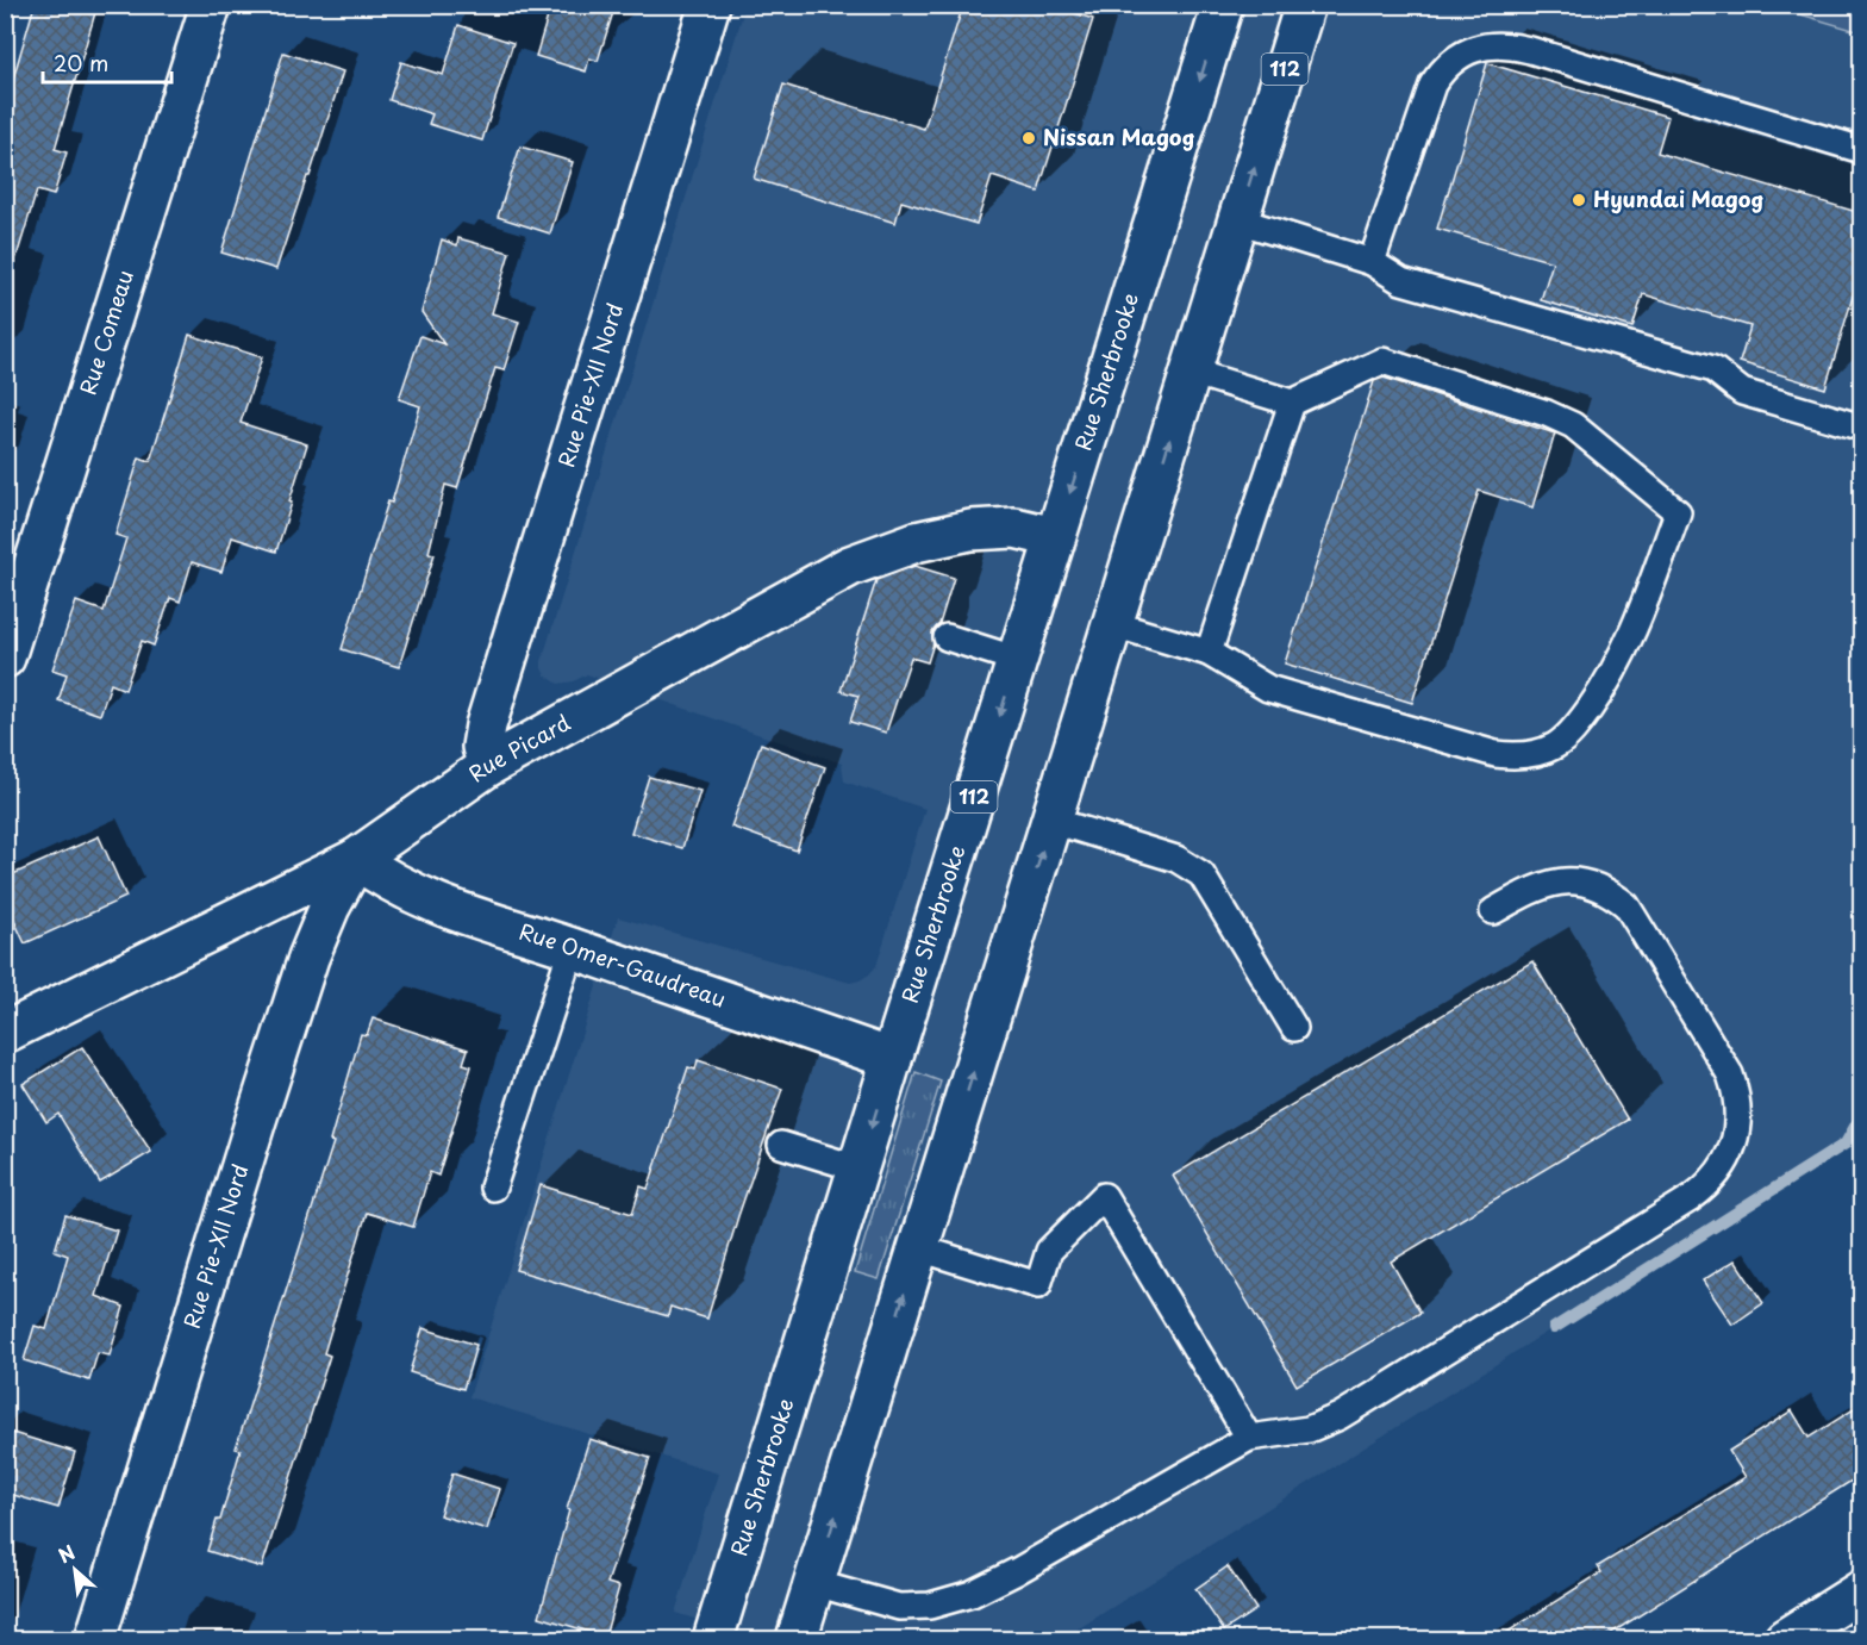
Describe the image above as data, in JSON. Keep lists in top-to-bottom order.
{
  "streets": {
    "street": [
      "112",
      "Rue Comeau",
      "Rue Sherbrooke",
      "Rue Pie-XII Nord",
      "Rue Picard",
      "Rue Omer-Gaudreau"
    ]
  },
  "crossings": [
    ["Rue Sherbrooke", "Rue Picard"],
    ["Rue Sherbrooke", "Rue Omer-Gaudreau"],
    ["Rue Pie-XII Nord", "Rue Picard"],
    ["Rue Pie-XII Nord", "Rue Omer-Gaudreau"],
    ["Rue Picard", "Rue Omer-Gaudreau"]
  ],
  "places": ["Nissan Magog", "Hyundai Magog"],
  "scale_bar": "20 m",
  "north": "top left"
}
